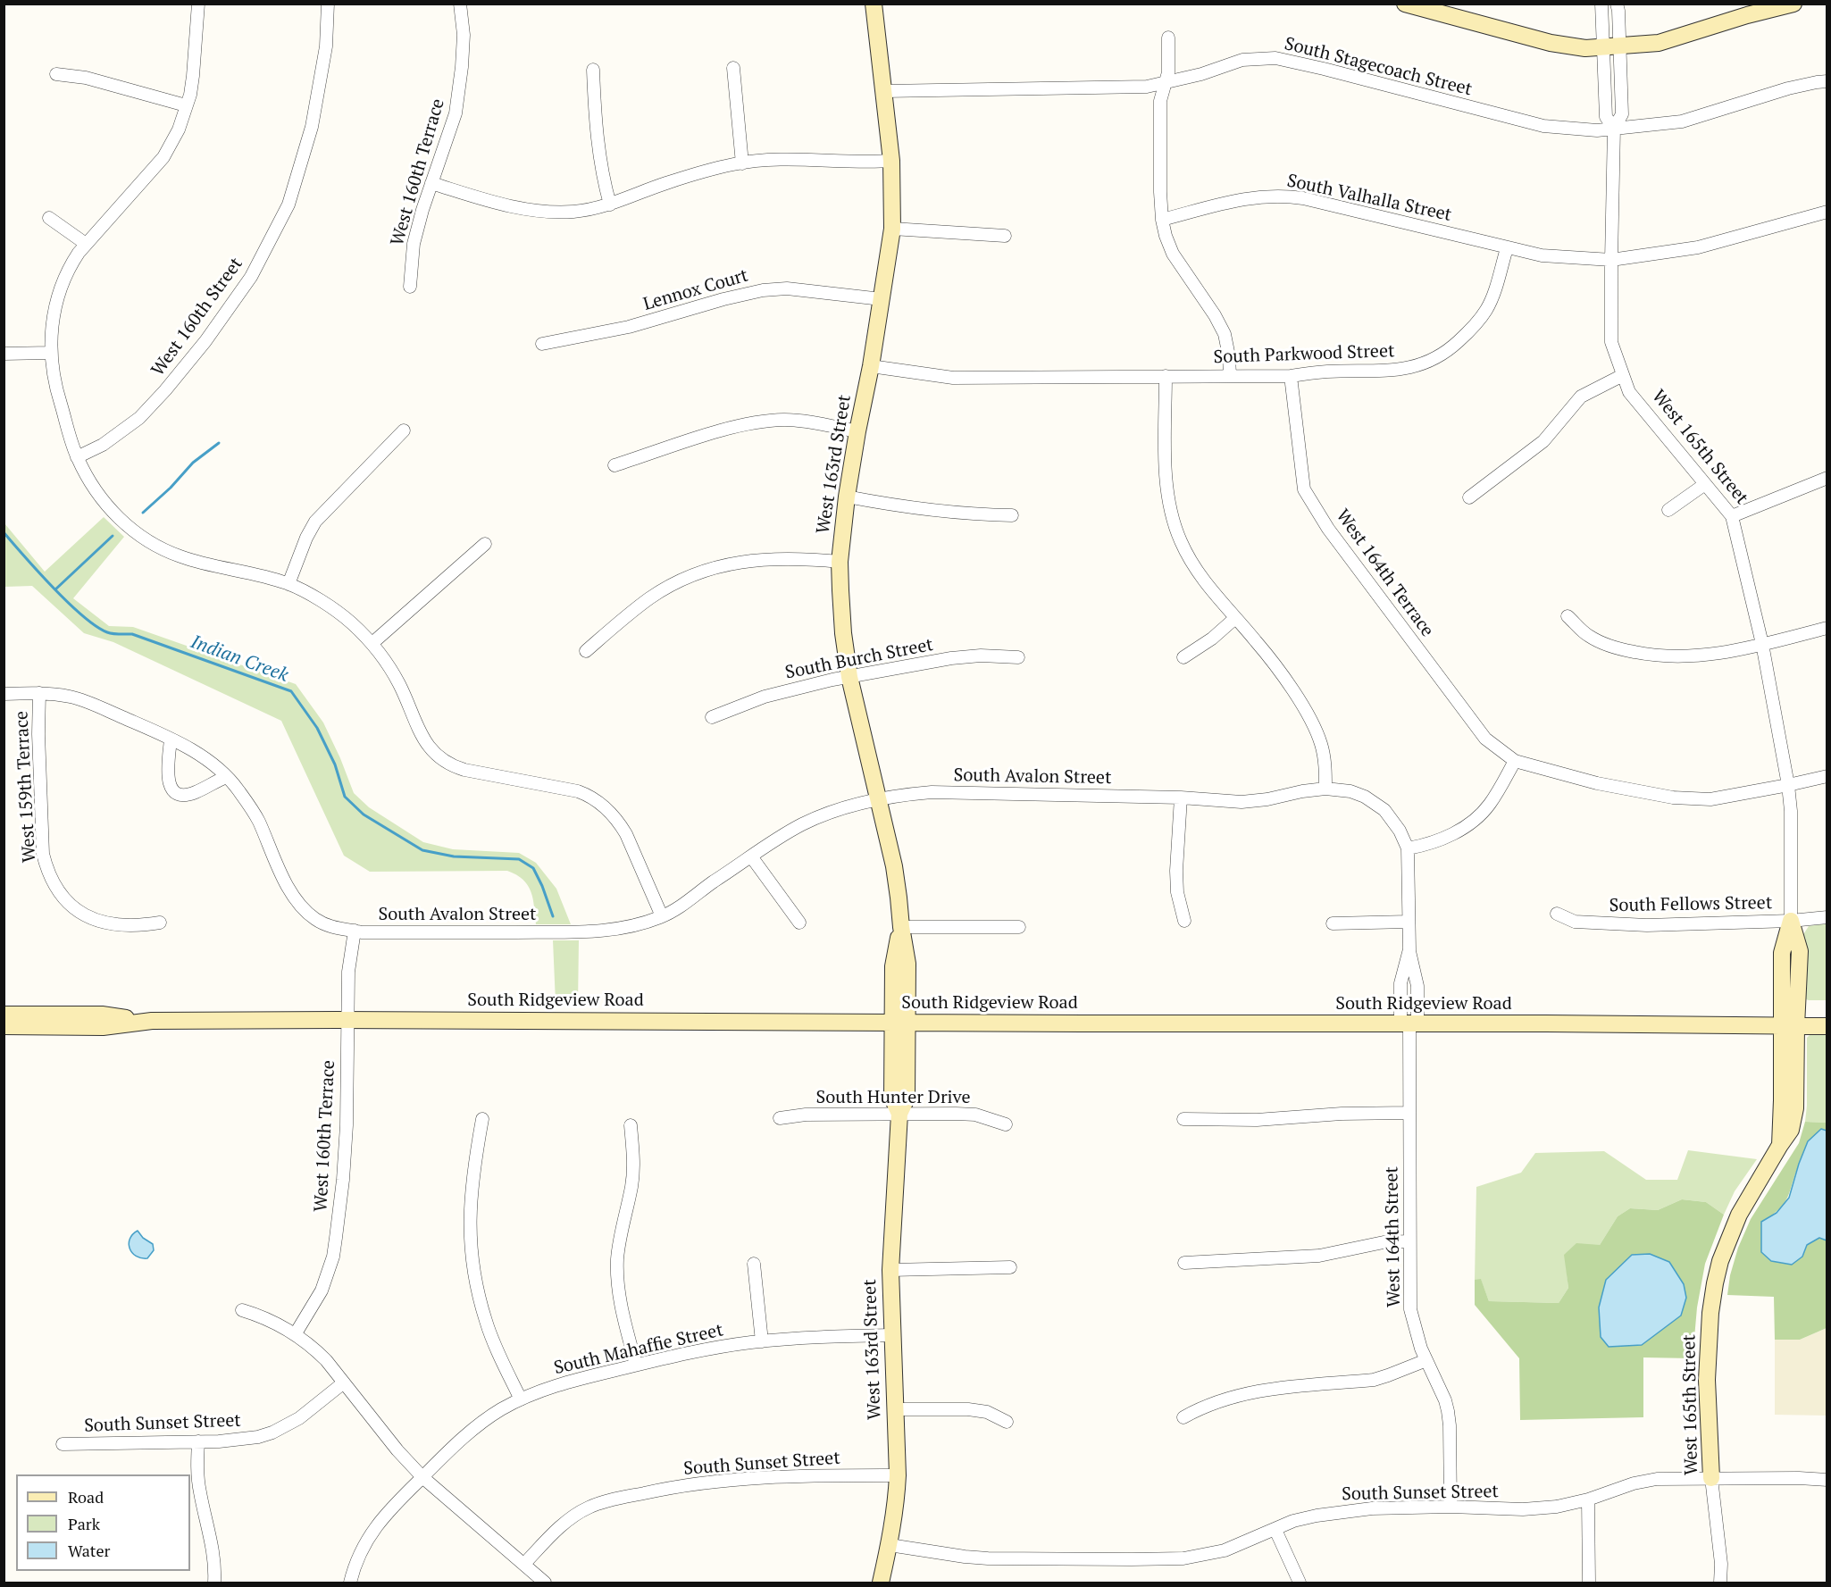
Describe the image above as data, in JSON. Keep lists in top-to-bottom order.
{
  "streets": {
    "street": [
      "South Stagecoach Street",
      "West 160th Terrace",
      "South Valhalla Street",
      "Lennox Court",
      "West 160th Street",
      "South Parkwood Street",
      "West 165th Street",
      "West 163rd Street",
      "West 164th Terrace",
      "South Burch Street",
      "South Avalon Street",
      "West 159th Terrace",
      "South Fellows Street",
      "South Ridgeview Road",
      "South Hunter Drive",
      "West 164th Street",
      "South Mahaffie Street",
      "South Sunset Street"
    ]
  },
  "crossings": [
    ["South Stagecoach Street", "West 165th Street"],
    ["South Stagecoach Street", "West 163rd Street"],
    ["West 160th Terrace", "South Avalon Street"],
    ["West 160th Terrace", "South Ridgeview Road"],
    ["South Valhalla Street", "South Parkwood Street"],
    ["Lennox Court", "West 163rd Street"],
    ["South Parkwood Street", "West 163rd Street"],
    ["South Parkwood Street", "West 164th Terrace"],
    ["West 165th Street", "South Fellows Street"],
    ["West 165th Street", "South Ridgeview Road"],
    ["West 165th Street", "South Sunset Street"],
    ["West 163rd Street", "South Burch Street"],
    ["West 163rd Street", "South Avalon Street"],
    ["West 163rd Street", "South Ridgeview Road"],
    ["West 163rd Street", "South Hunter Drive"],
    ["West 163rd Street", "South Mahaffie Street"],
    ["West 163rd Street", "South Sunset Street"],
    ["South Avalon Street", "West 159th Terrace"],
    ["South Avalon Street", "West 164th Street"],
    ["South Ridgeview Road", "West 164th Street"],
    ["West 164th Street", "South Sunset Street"]
  ],
  "water": ["Indian Creek"],
  "legend": ["Road", "Park", "Water"]
}
